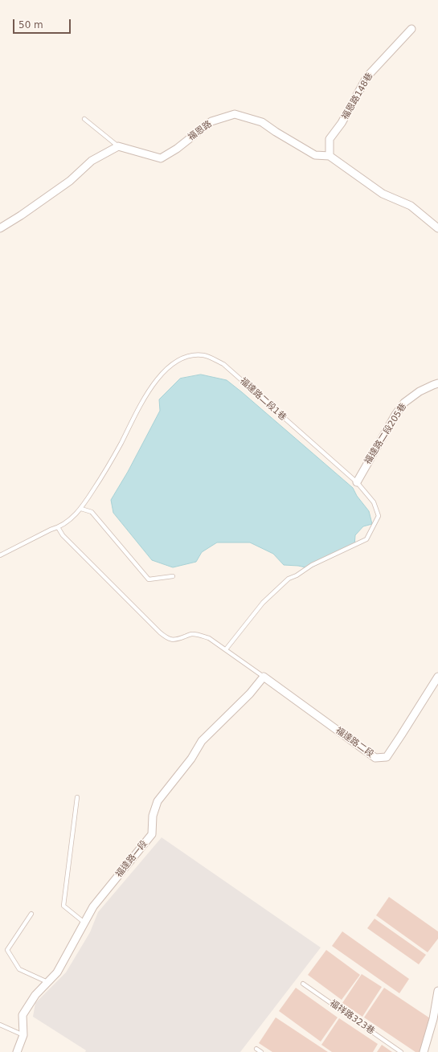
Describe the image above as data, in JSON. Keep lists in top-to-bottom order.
{
  "streets": {
    "street": [
      "福恩路148巷",
      "福恩路",
      "福達路二段205巷",
      "福達路二段",
      "福達路一段"
    ],
    "lane": ["福達路二段1巷", "福祥路323巷"]
  },
  "crossings": [
    ["福恩路148巷", "福恩路"],
    ["福達路二段1巷", "福達路二段205巷"],
    ["福達路二段", "福達路一段"]
  ],
  "scale_bar": "50 m"
}
